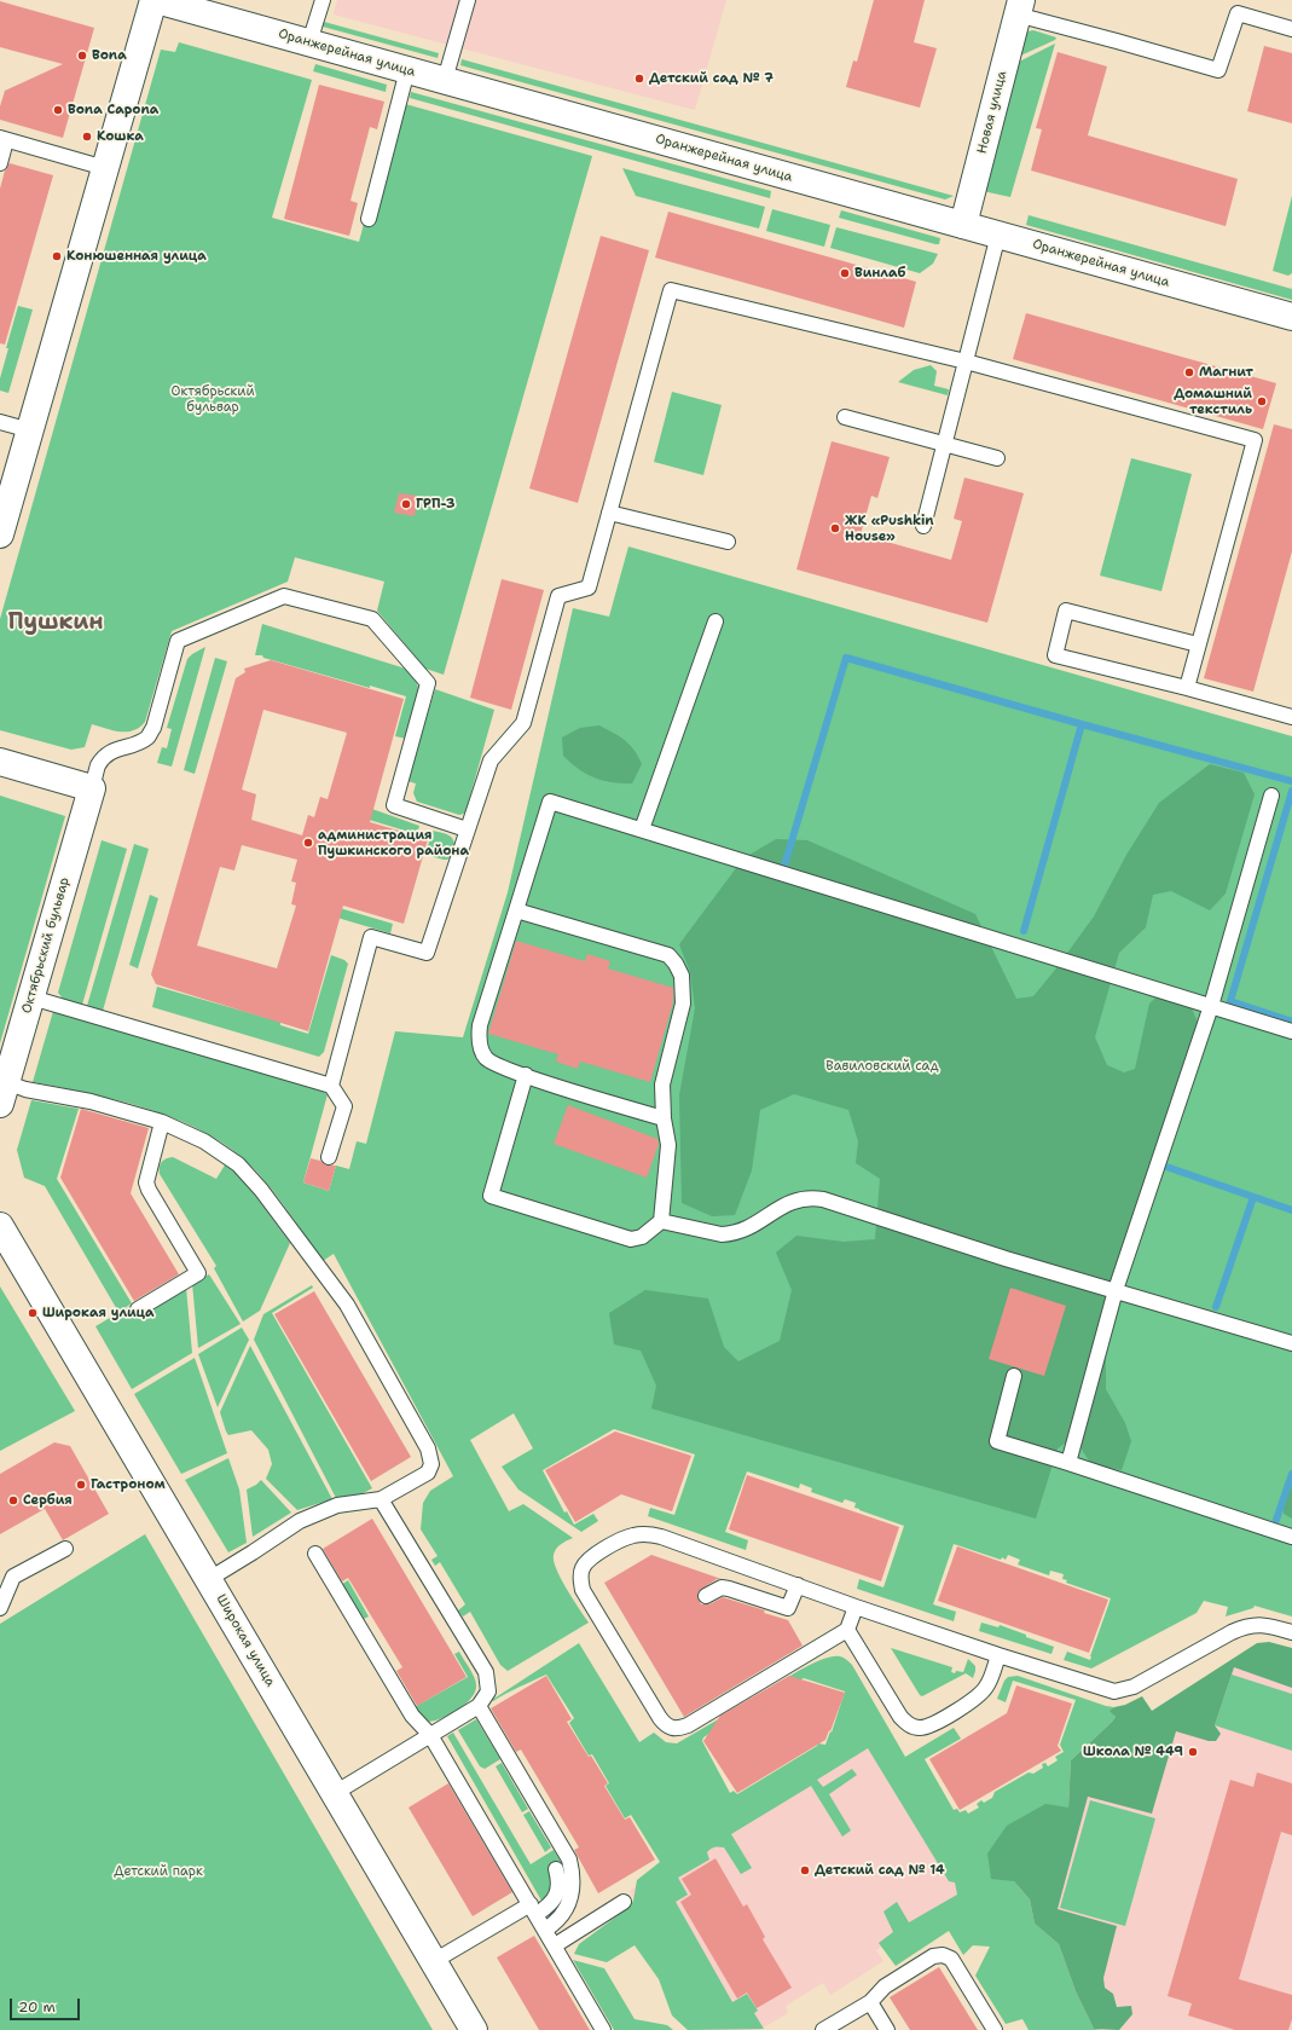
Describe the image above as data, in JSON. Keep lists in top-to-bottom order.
{
  "streets": {
    "street": [
      "Оранжерейная улица",
      "Новая улица",
      "Октябрьский бульвар",
      "Широкая улица"
    ]
  },
  "crossings": [
    ["Оранжерейная улица", "Новая улица"]
  ],
  "districts": ["Пушкин"],
  "parks": ["Октябрьский бульвар", "Вавиловский сад", "Детский парк"],
  "places": [
    "Bona",
    "Детский сад № 7",
    "Bona Capona",
    "Кошка",
    "Конюшенная улица",
    "Винлаб",
    "Магнит",
    "Домашний текстиль",
    "ГРП-3",
    "ЖК «Pushkin House»",
    "администрация Пушкинского района",
    "Широкая улица",
    "Гастроном",
    "Сербия",
    "Школа № 449",
    "Детский сад № 14"
  ],
  "scale_bar": "20 m"
}
